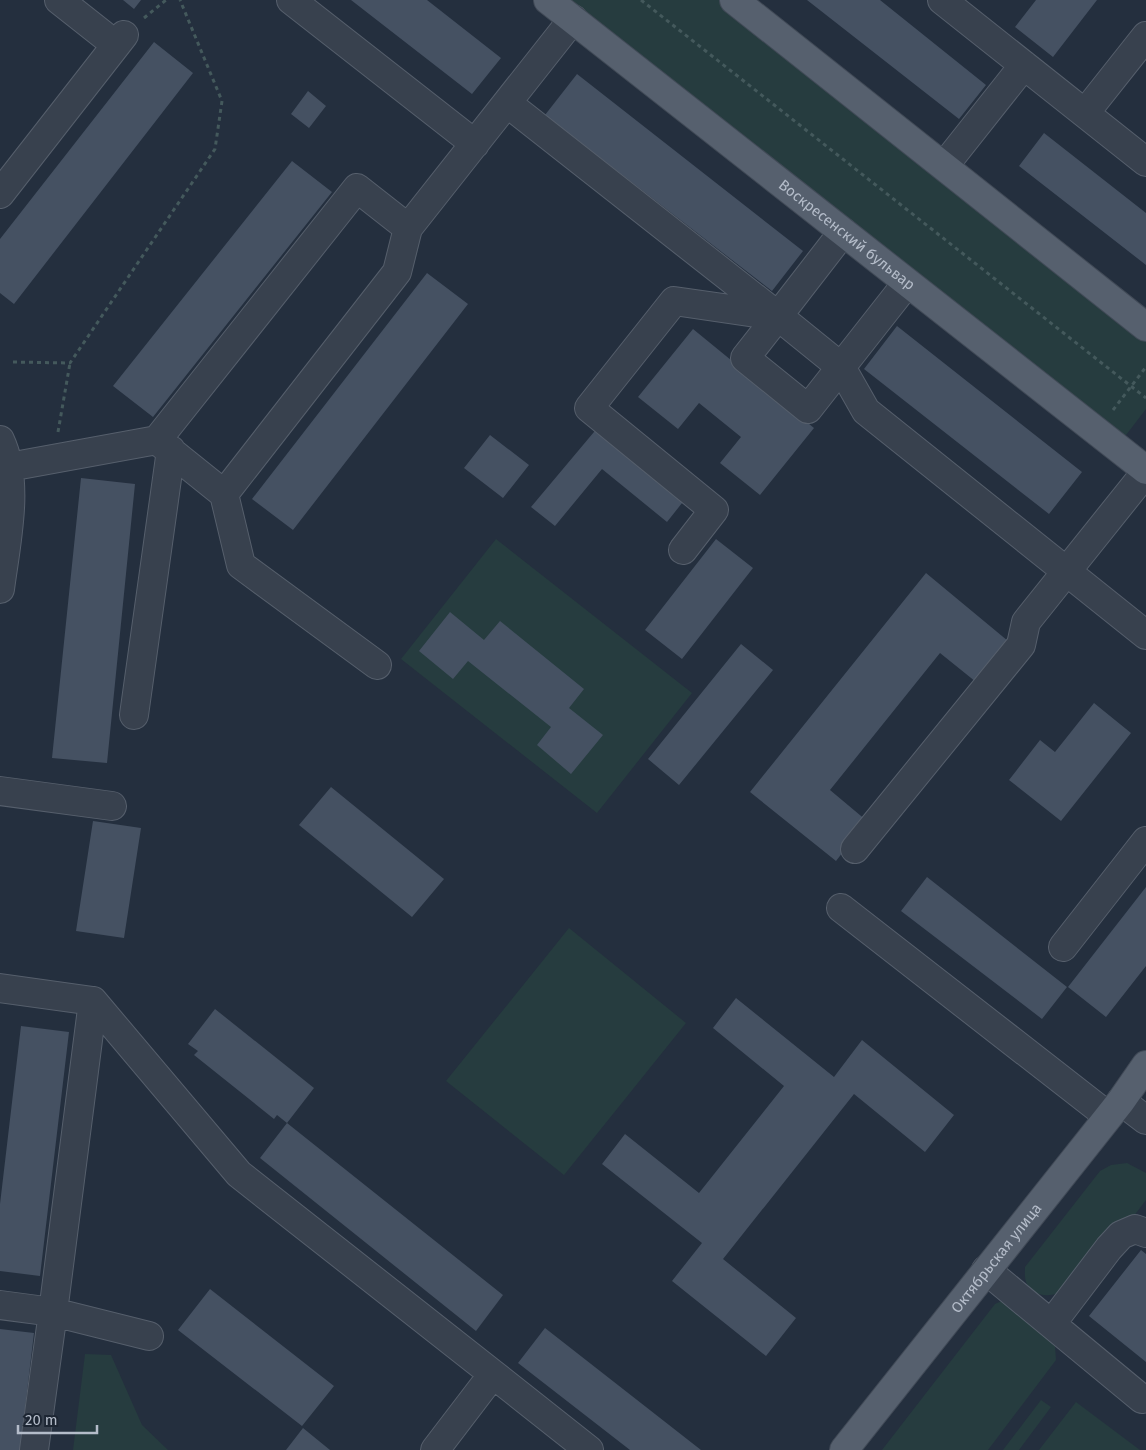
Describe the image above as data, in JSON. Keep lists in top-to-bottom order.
{
  "streets": {
    "main road": ["Воскресенский бульвар", "Октябрьская улица"]
  },
  "scale_bar": "20 m"
}
